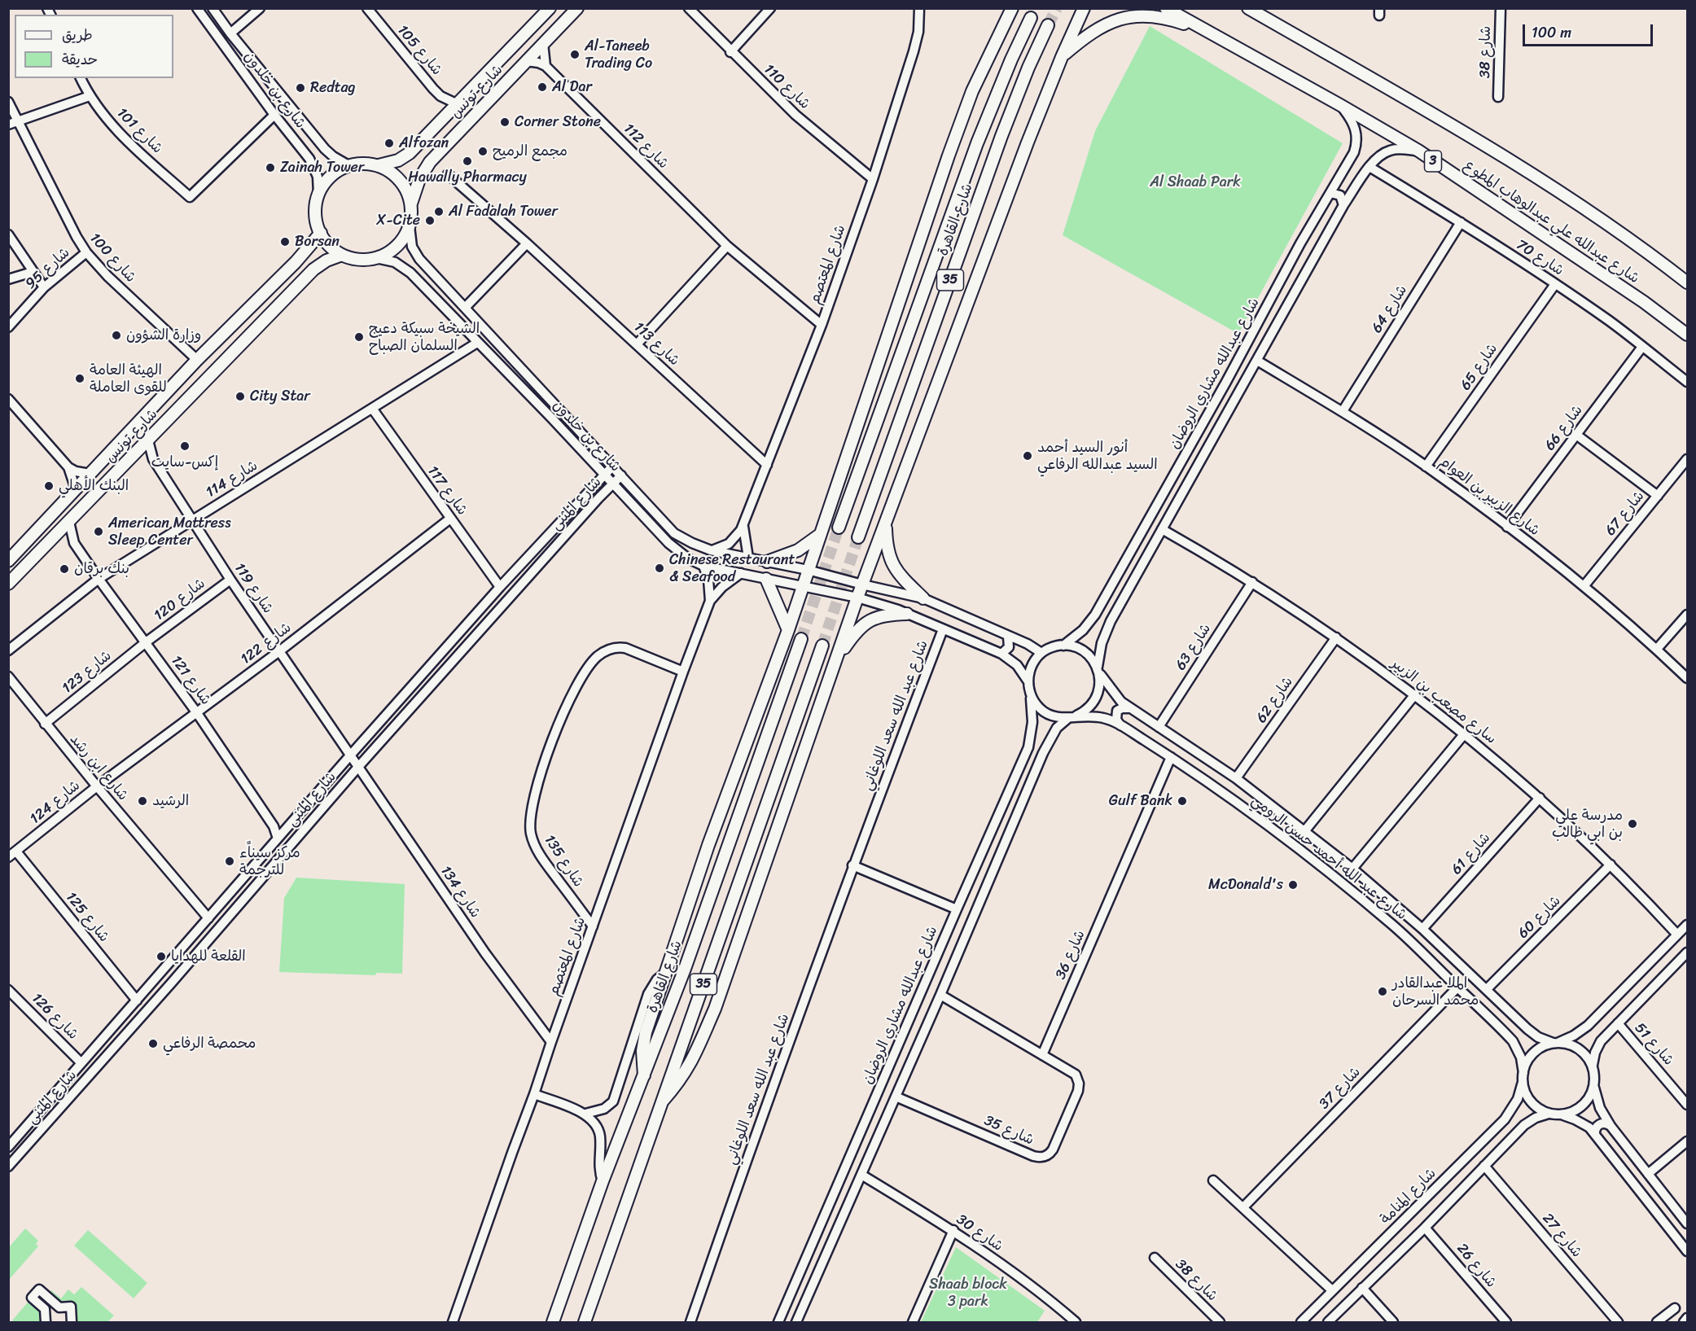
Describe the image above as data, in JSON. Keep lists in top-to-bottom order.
{
  "streets": {
    "main road": [
      "شارع تونس",
      "3",
      "شارع القاهرة",
      "شارع عبدالله علي عبدالوهاب المطوع",
      "35"
    ],
    "street": [
      "شارع 105",
      "شارع 38",
      "شارع 110",
      "شارع بن خلدون",
      "شارع 101",
      "شارع 112",
      "شارع 100",
      "شارع 70",
      "شارع المعتصم",
      "شارع 95",
      "شارع 64",
      "شارع 113",
      "شارع 65",
      "شارع عبدالله مشاري الروضان",
      "شارع 66",
      "شارع 114",
      "شارع 117",
      "شارع الزبير بن العوام",
      "شارع المثنى",
      "شارع 67",
      "شارع 119",
      "شارع 120",
      "شارع 122",
      "شارع 63",
      "شارع 123",
      "شارع 121",
      "شارع 62",
      "سارع مصعب بن الزبير",
      "شارع عبد الله سعد اللوغاني",
      "شارع ابن رشد",
      "شارع 124",
      "شارع 61",
      "شارع عبد الله أحمد حسن الرومي",
      "شارع 135",
      "شارع 134",
      "شارع 125",
      "شارع 60",
      "شارع 36",
      "شارع 126",
      "شارع 51",
      "شارع 37",
      "شارع 35",
      "شارع المنامة",
      "شارع 30",
      "شارع 27",
      "شارع 26"
    ]
  },
  "crossings": [
    ["شارع 105", "شارع تونس"],
    ["شارع 110", "شارع المعتصم"],
    ["شارع بن خلدون", "شارع تونس"],
    ["شارع بن خلدون", "شارع 101"],
    ["شارع بن خلدون", "شارع المعتصم"],
    ["شارع بن خلدون", "شارع 114"],
    ["شارع بن خلدون", "شارع المثنى"],
    ["شارع تونس", "شارع 100"],
    ["شارع تونس", "شارع 119"],
    ["شارع تونس", "شارع 121"],
    ["شارع 112", "شارع المعتصم"],
    ["شارع عبدالله علي عبدالوهاب المطوع", "شارع عبدالله مشاري الروضان"],
    ["شارع 100", "شارع 95"],
    ["شارع 70", "شارع 64"],
    ["شارع 70", "شارع 65"],
    ["شارع 70", "شارع عبدالله مشاري الروضان"],
    ["شارع 70", "شارع 66"],
    ["شارع المعتصم", "شارع 113"],
    ["شارع المعتصم", "شارع 135"],
    ["شارع المعتصم", "شارع 134"],
    ["شارع 64", "شارع الزبير بن العوام"],
    ["شارع 65", "شارع الزبير بن العوام"],
    ["شارع عبدالله مشاري الروضان", "شارع الزبير بن العوام"],
    ["شارع عبدالله مشاري الروضان", "سارع مصعب بن الزبير"],
    ["شارع عبدالله مشاري الروضان", "شارع عبد الله أحمد حسن الرومي"],
    ["شارع 66", "شارع الزبير بن العوام"],
    ["شارع 114", "شارع 117"],
    ["شارع 114", "شارع 119"],
    ["شارع 114", "شارع 121"],
    ["شارع 117", "شارع المثنى"],
    ["شارع 117", "شارع 122"],
    ["شارع الزبير بن العوام", "شارع 67"],
    ["شارع المثنى", "شارع 119"],
    ["شارع المثنى", "شارع 121"],
    ["شارع المثنى", "شارع ابن رشد"],
    ["شارع المثنى", "شارع 134"],
    ["شارع المثنى", "شارع 125"],
    ["شارع المثنى", "شارع 126"],
    ["شارع 119", "شارع 120"],
    ["شارع 119", "شارع 122"],
    ["شارع 119", "شارع 134"],
    ["شارع 120", "شارع 123"],
    ["شارع 120", "شارع 121"],
    ["شارع 122", "شارع 121"],
    ["شارع 122", "شارع ابن رشد"],
    ["شارع 122", "شارع 124"],
    ["شارع 63", "سارع مصعب بن الزبير"],
    ["شارع 63", "شارع عبد الله أحمد حسن الرومي"],
    ["شارع 123", "شارع 121"],
    ["شارع 123", "شارع ابن رشد"],
    ["شارع 62", "سارع مصعب بن الزبير"],
    ["شارع 62", "شارع عبد الله أحمد حسن الرومي"],
    ["سارع مصعب بن الزبير", "شارع 61"],
    ["سارع مصعب بن الزبير", "شارع عبد الله أحمد حسن الرومي"],
    ["سارع مصعب بن الزبير", "شارع 60"],
    ["شارع ابن رشد", "شارع 124"],
    ["شارع 124", "شارع 125"],
    ["شارع 61", "شارع عبد الله أحمد حسن الرومي"],
    ["شارع عبد الله أحمد حسن الرومي", "شارع 60"],
    ["شارع عبد الله أحمد حسن الرومي", "شارع 36"],
    ["شارع عبد الله أحمد حسن الرومي", "شارع 37"],
    ["شارع عبد الله أحمد حسن الرومي", "شارع المنامة"],
    ["شارع 36", "شارع 35"]
  ],
  "parks": ["Al Shaab Park", "Shaab block 3 park"],
  "places": [
    "Al-Taneeb Trading Co",
    "Al Dar",
    "Redtag",
    "Corner Stone",
    "Alfozan",
    "مجمع الرميح",
    "Hawally Pharmacy",
    "Zainah Tower",
    "Al Fadalah Tower",
    "X-Cite",
    "Borsan",
    "وزارة الشؤون",
    "الشيخة سبيكة دعيج السلمان الصباح",
    "الهيئة العامة للقوى العاملة",
    "City Star",
    "إكس-سايت",
    "أنور السيد أحمد السيد عبدالله الرفاعي",
    "البنك الأهلي",
    "American Mattress Sleep Center",
    "Chinese Restaurant & Seafood",
    "بنك برقان",
    "الرشيد",
    "Gulf Bank",
    "مدرسة علي بن ابي طالب",
    "مركز سيناًء للترجمة",
    "McDonald's",
    "القلعة للهدايا",
    "الملا عبدالقادر محمد السرحان",
    "محمصة الرفاعي"
  ],
  "legend": ["طريق", "حديقة"],
  "scale_bar": "100 m"
}
